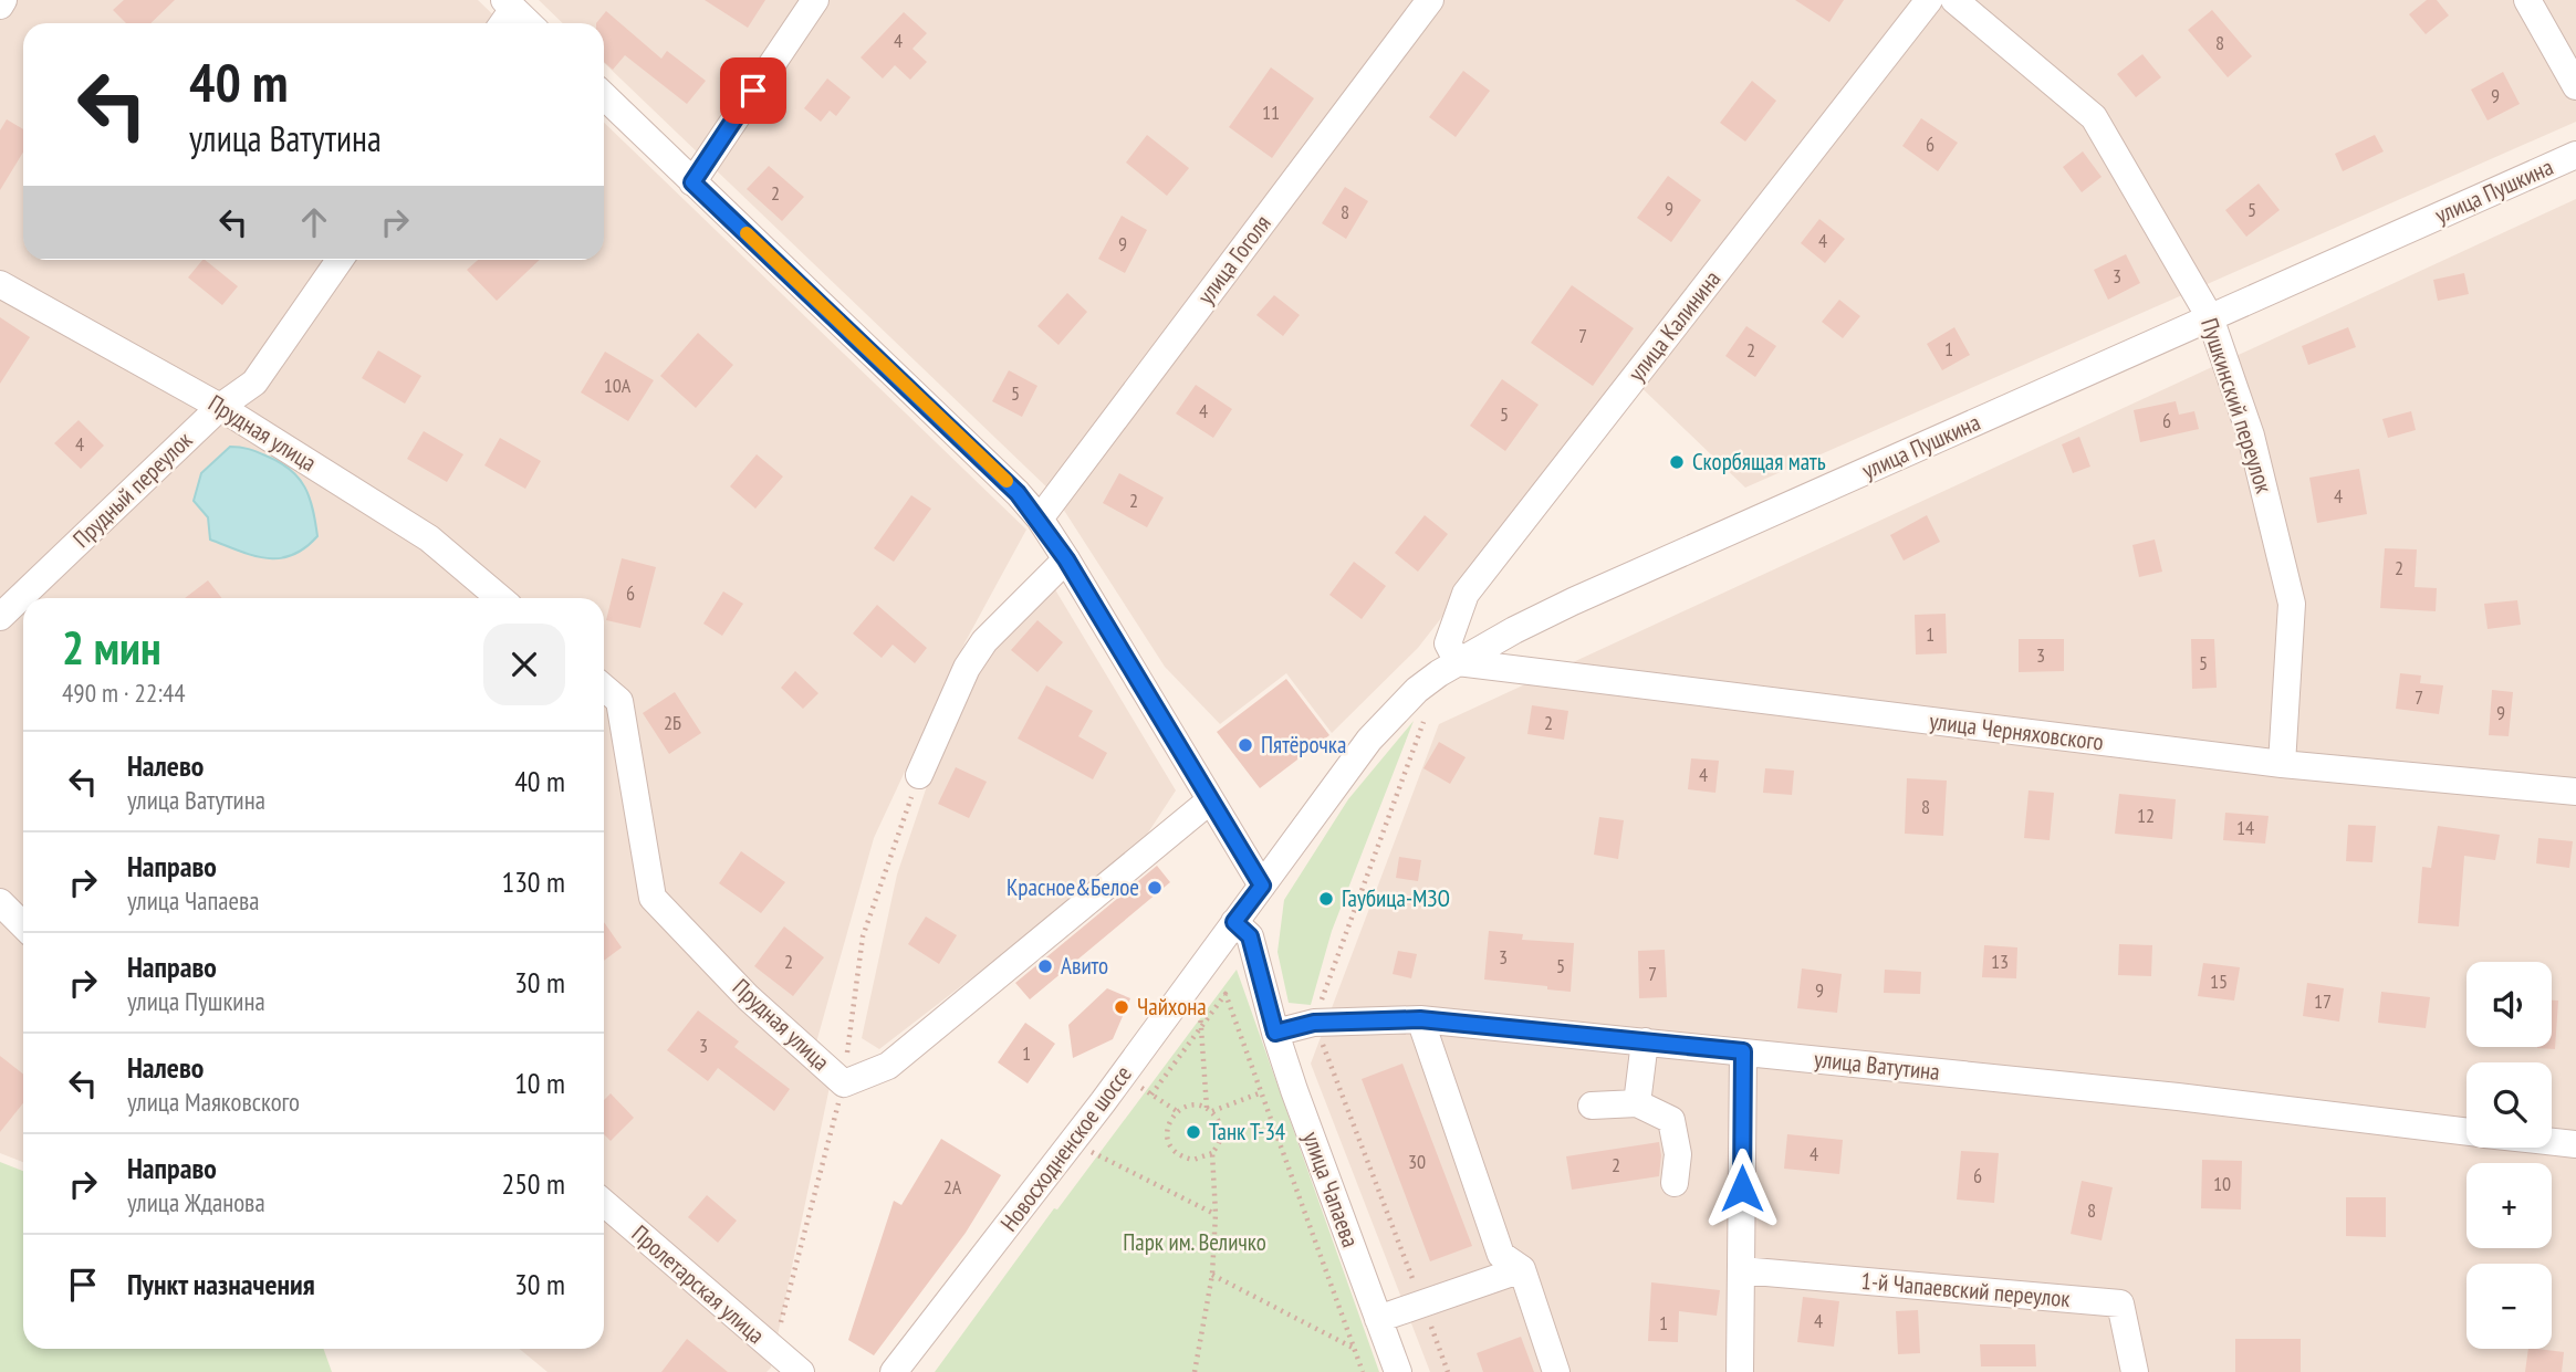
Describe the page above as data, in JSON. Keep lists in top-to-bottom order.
{
  "streets": {
    "street": [
      "улица Пушкина",
      "улица Гоголя",
      "улица Калинина",
      "Пушкинский переулок",
      "Прудная улица",
      "Прудный переулок",
      "улица Черняховского",
      "улица Ватутина",
      "Новосходненское шоссе",
      "улица Чапаева",
      "Пролетарская улица",
      "1-й Чапаевский переулок"
    ]
  },
  "crossings": [
    ["улица Пушкина", "улица Калинина"],
    ["улица Пушкина", "Пушкинский переулок"],
    ["улица Пушкина", "улица Черняховского"],
    ["улица Пушкина", "Новосходненское шоссе"],
    ["улица Пушкина", "улица Чапаева"],
    ["улица Калинина", "улица Черняховского"],
    ["Пушкинский переулок", "улица Черняховского"],
    ["Прудная улица", "Прудный переулок"],
    ["улица Ватутина", "улица Чапаева"],
    ["Новосходненское шоссе", "улица Чапаева"]
  ],
  "parks": ["Парк им. Величко"],
  "places": [
    "Скорбящая мать",
    "Пятёрочка",
    "Красное&Белое",
    "Гаубица-МЗО",
    "Авито",
    "Чайхона",
    "Танк Т-34"
  ],
  "house_numbers": [
    "4",
    "8",
    "9",
    "11",
    "6",
    "2",
    "9",
    "5",
    "8",
    "4",
    "9",
    "3",
    "7",
    "1",
    "2",
    "10А",
    "5",
    "4",
    "5",
    "6",
    "4",
    "4",
    "2",
    "2",
    "6",
    "1",
    "3",
    "5",
    "7",
    "9",
    "2Б",
    "2",
    "4",
    "8",
    "12",
    "14",
    "3",
    "2",
    "13",
    "5",
    "7",
    "15",
    "9",
    "17",
    "3",
    "1",
    "4",
    "30",
    "2",
    "6",
    "10",
    "2А",
    "8",
    "4",
    "1"
  ],
  "page": {
    "turn": ["40 m", "улица Ватутина"],
    "heading": ["2 мин", "490 m · 22:44"],
    "list": [
      {
        "name": "Налево",
        "note": "улица Ватутина",
        "value": "40 m"
      },
      {
        "name": "Направо",
        "note": "улица Чапаева",
        "value": "130 m"
      },
      {
        "name": "Направо",
        "note": "улица Пушкина",
        "value": "30 m"
      },
      {
        "name": "Налево",
        "note": "улица Маяковского",
        "value": "10 m"
      },
      {
        "name": "Направо",
        "note": "улица Жданова",
        "value": "250 m"
      },
      {
        "name": "Пункт назначения",
        "value": "30 m"
      }
    ],
    "map_buttons": ["+", "−"]
  }
}
